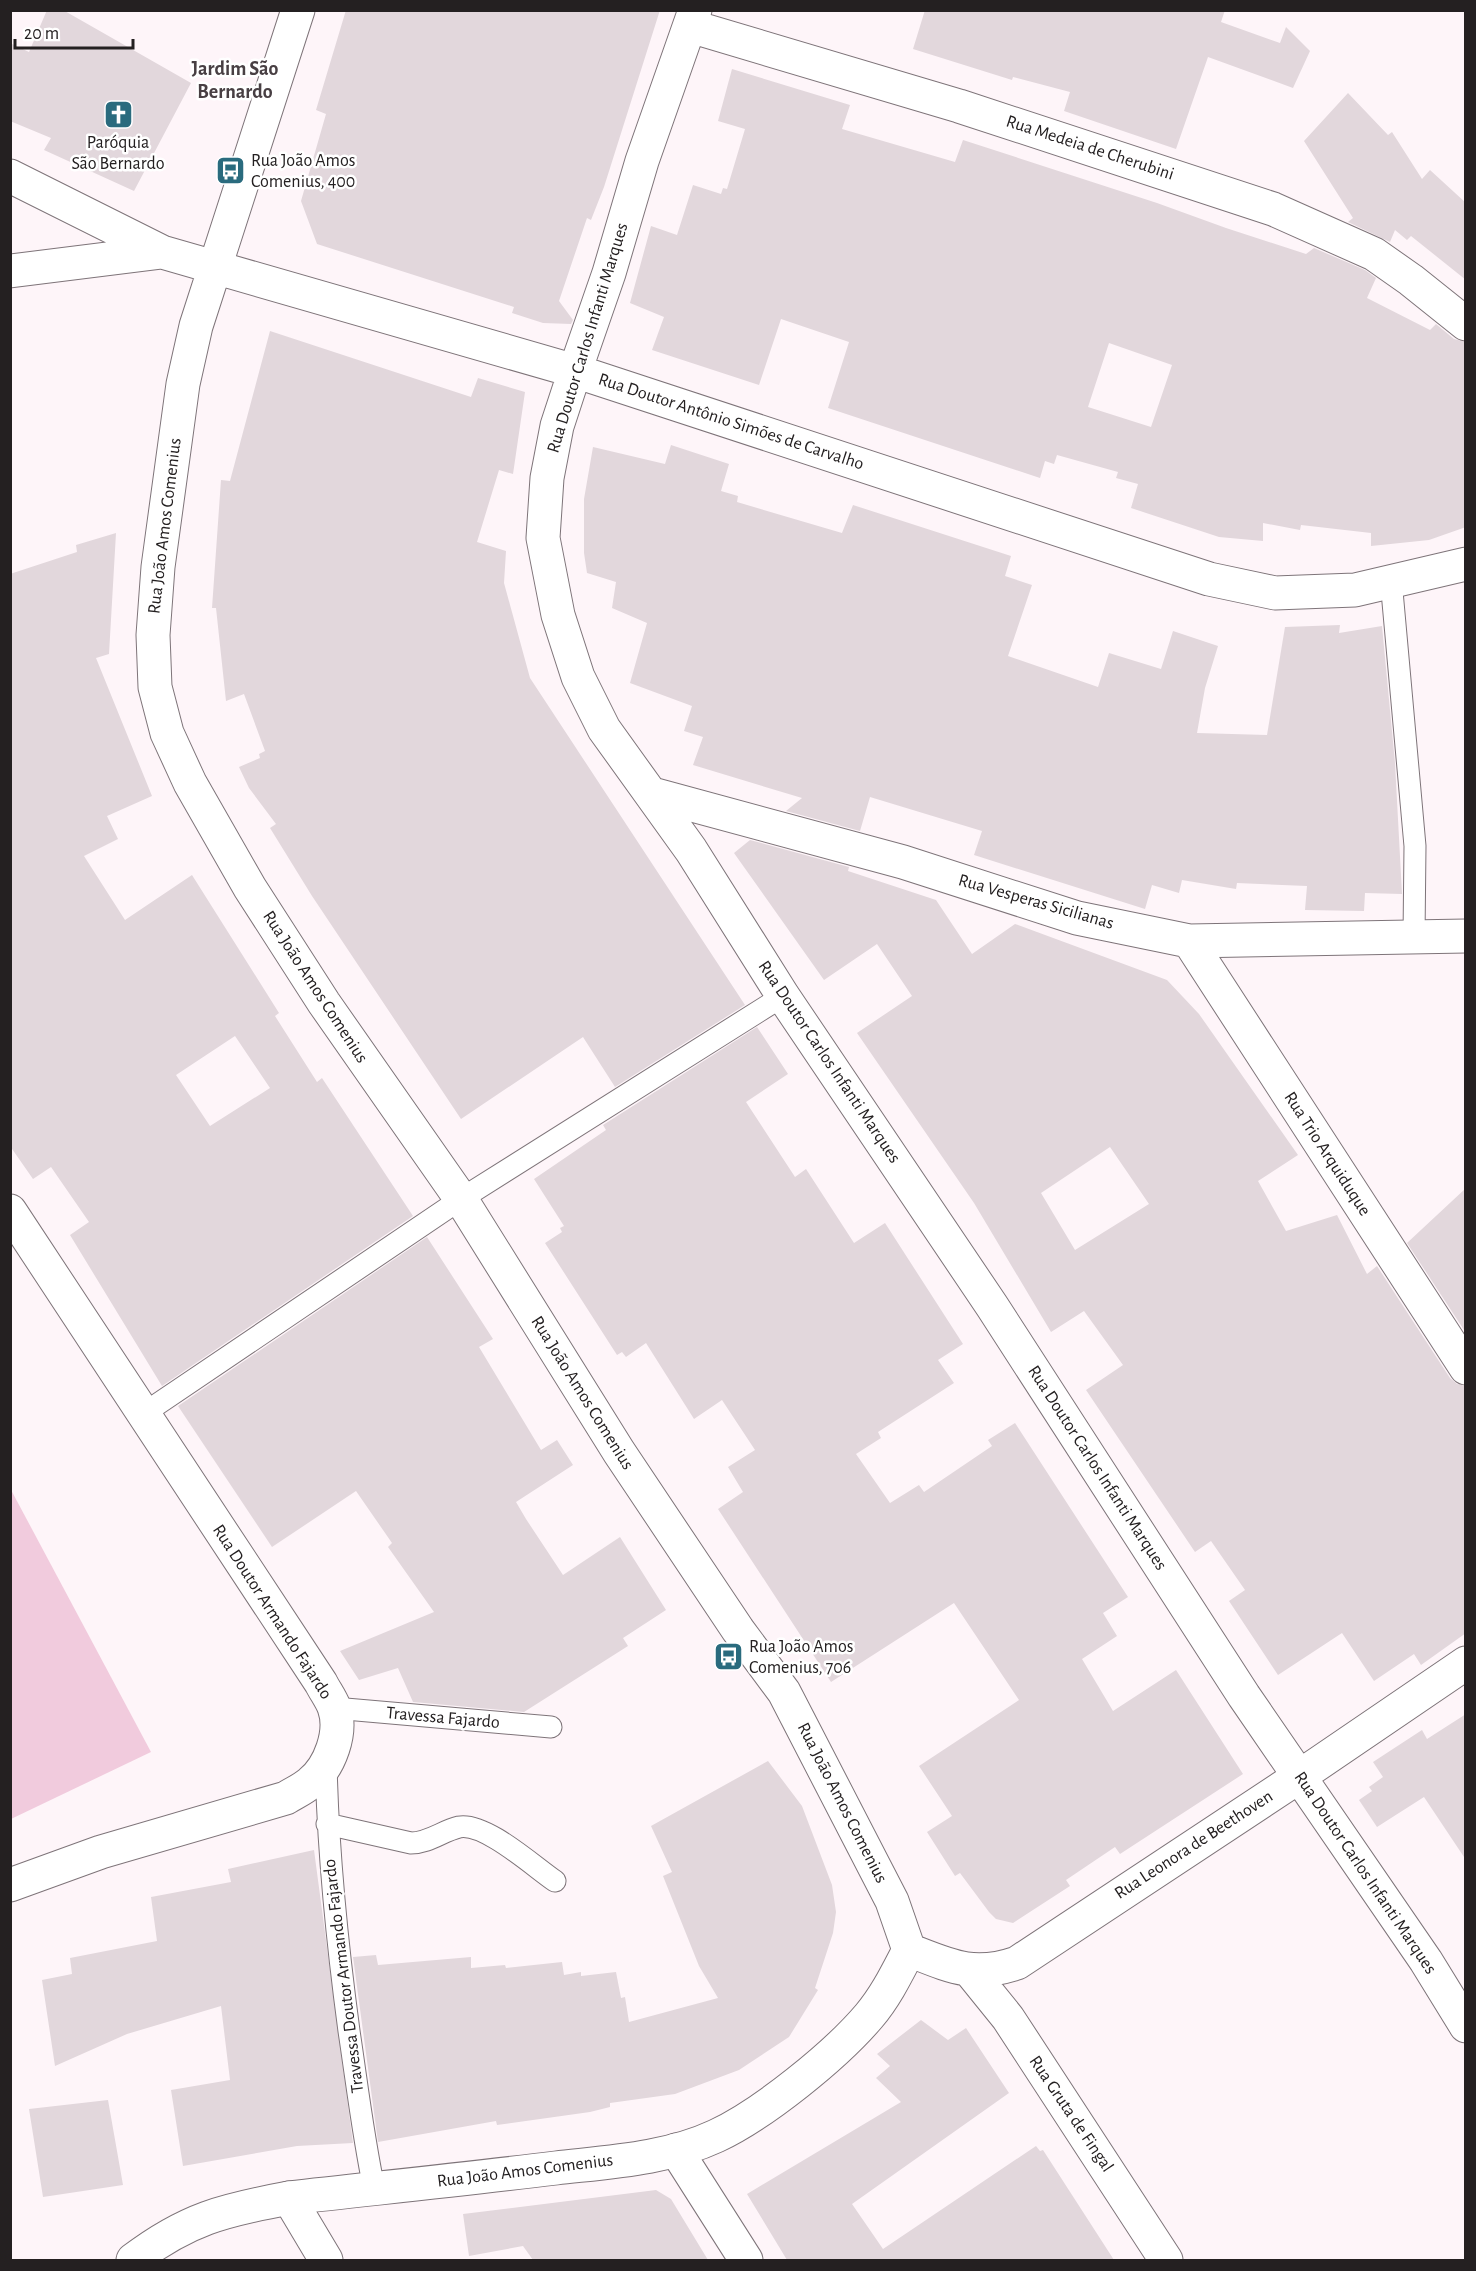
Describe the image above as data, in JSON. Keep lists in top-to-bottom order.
{
  "streets": {
    "street": [
      "Rua Medeia de Cherubini",
      "Rua Doutor Carlos Infanti Marques",
      "Rua Doutor Antônio Simões de Carvalho",
      "Rua João Amos Comenius",
      "Rua Vesperas Sicilianas",
      "Rua Trio Arquiduque",
      "Rua Doutor Armando Fajardo",
      "Rua Leonora de Beethoven",
      "Rua Gruta de Fingal"
    ],
    "lane": ["Travessa Fajardo", "Travessa Doutor Armando Fajardo"]
  },
  "crossings": [
    ["Rua Medeia de Cherubini", "Rua Doutor Carlos Infanti Marques"],
    ["Rua Doutor Carlos Infanti Marques", "Rua Doutor Antônio Simões de Carvalho"],
    ["Rua Doutor Carlos Infanti Marques", "Rua Vesperas Sicilianas"],
    ["Rua Doutor Carlos Infanti Marques", "Rua Leonora de Beethoven"],
    ["Rua Doutor Antônio Simões de Carvalho", "Rua João Amos Comenius"],
    ["Rua João Amos Comenius", "Rua Leonora de Beethoven"],
    ["Rua João Amos Comenius", "Travessa Doutor Armando Fajardo"],
    ["Rua Vesperas Sicilianas", "Rua Trio Arquiduque"],
    ["Rua Doutor Armando Fajardo", "Travessa Fajardo"],
    ["Rua Doutor Armando Fajardo", "Travessa Doutor Armando Fajardo"],
    ["Rua Leonora de Beethoven", "Rua Gruta de Fingal"]
  ],
  "districts": ["Jardim São Bernardo"],
  "places": {
    "church": ["Paróquia São Bernardo"],
    "bus stop": ["Rua João Amos Comenius, 400", "Rua João Amos Comenius, 706"]
  },
  "scale_bar": "20 m"
}
